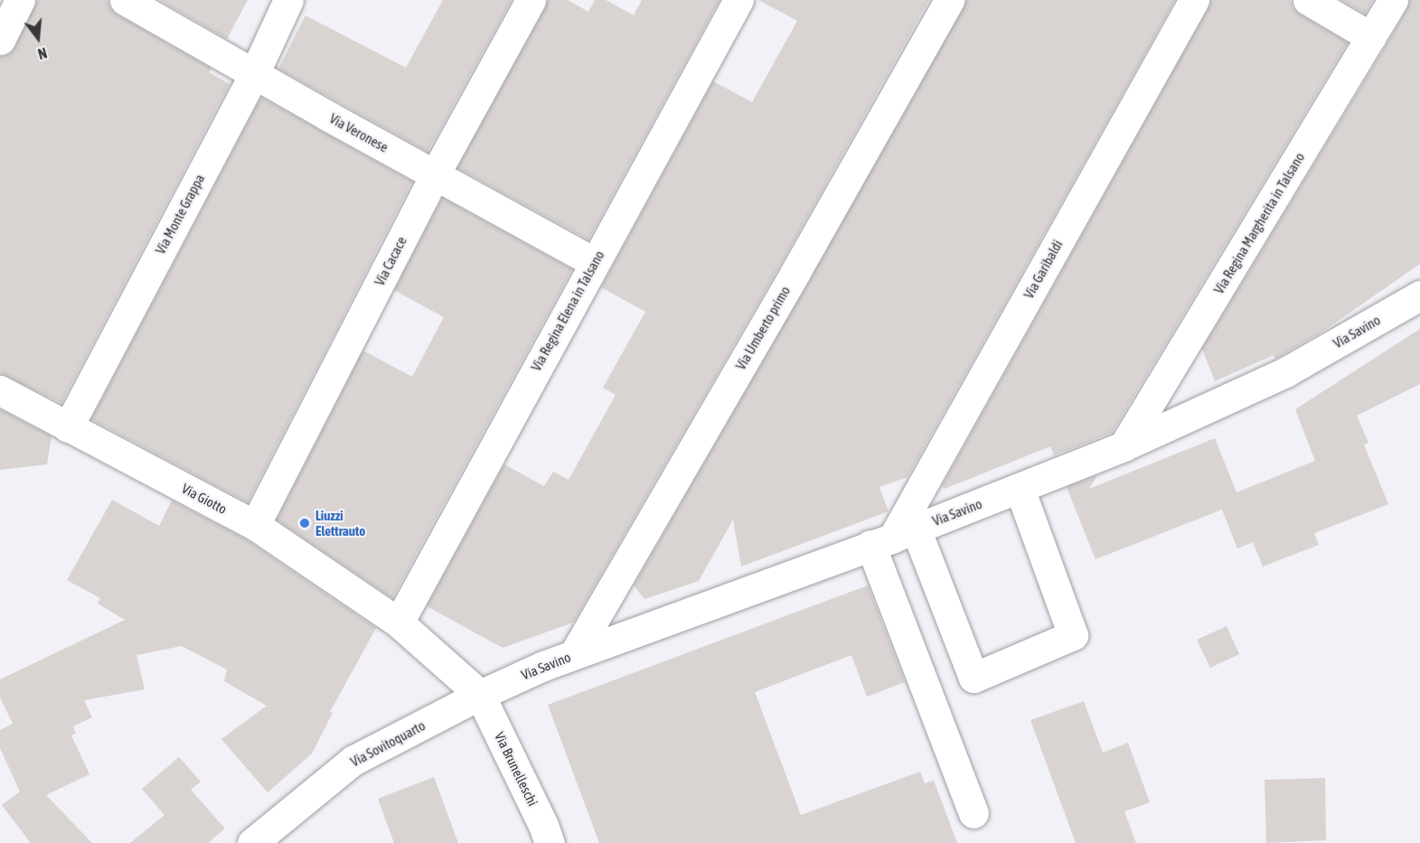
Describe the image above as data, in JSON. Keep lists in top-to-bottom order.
{
  "streets": {
    "street": [
      "Via Veronese",
      "Via Monte Grappa",
      "Via Regina Margherita in Talsano",
      "Via Cacace",
      "Via Garibaldi",
      "Via Regina Elena in Talsano",
      "Via Umberto primo",
      "Via Savino",
      "Via Giotto",
      "Via Sovitoquarto",
      "Via Brunelleschi"
    ]
  },
  "crossings": [
    ["Via Veronese", "Via Monte Grappa"],
    ["Via Veronese", "Via Cacace"],
    ["Via Veronese", "Via Regina Elena in Talsano"],
    ["Via Monte Grappa", "Via Giotto"],
    ["Via Regina Margherita in Talsano", "Via Savino"],
    ["Via Cacace", "Via Giotto"],
    ["Via Garibaldi", "Via Savino"],
    ["Via Regina Elena in Talsano", "Via Giotto"],
    ["Via Umberto primo", "Via Savino"],
    ["Via Savino", "Via Giotto"],
    ["Via Savino", "Via Sovitoquarto"],
    ["Via Savino", "Via Brunelleschi"],
    ["Via Giotto", "Via Sovitoquarto"],
    ["Via Giotto", "Via Brunelleschi"],
    ["Via Sovitoquarto", "Via Brunelleschi"]
  ],
  "places": ["Liuzzi Elettrauto"],
  "north": "bottom"
}
